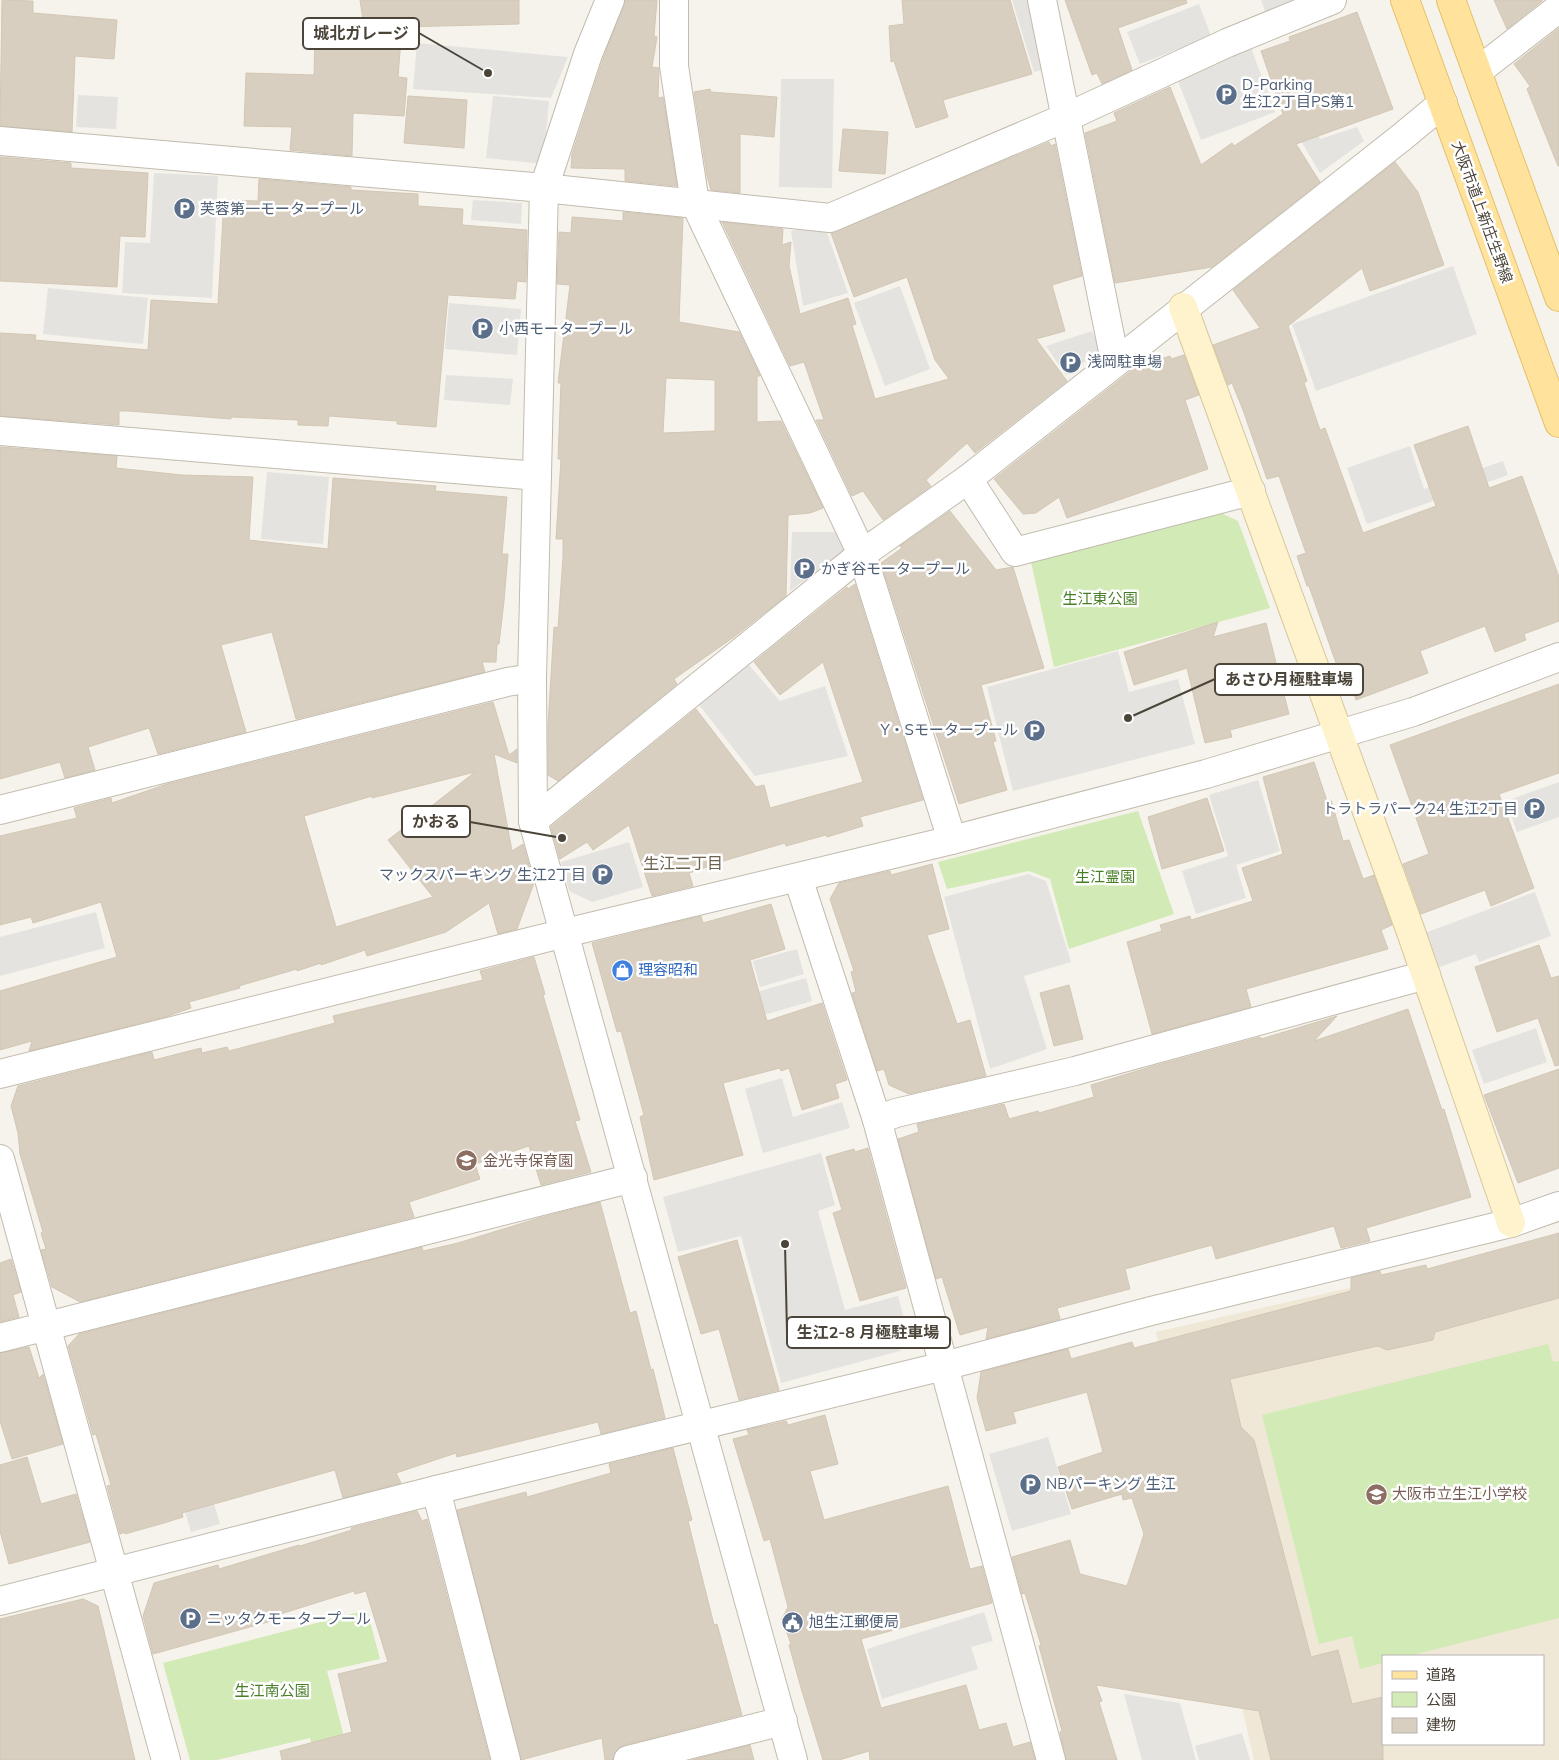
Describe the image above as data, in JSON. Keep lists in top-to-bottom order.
{
  "streets": {
    "main road": ["大阪市道上新庄生野線"]
  },
  "districts": ["生江二丁目"],
  "parks": ["生江東公園", "生江霊園", "生江南公園"],
  "places": {
    "other": [
      "城北ガレージ",
      "あさひ月極駐車場",
      "かおる",
      "生江2-8 月極駐車場"
    ],
    "parking": [
      "D-Parking 生江2丁目PS第1",
      "芙蓉第一モータープール",
      "小西モータープール",
      "浅岡駐車場",
      "かぎ谷モータープール",
      "Y・Sモータープール",
      "トラトラパーク24 生江2丁目",
      "マックスパーキング 生江2丁目",
      "NBパーキング 生江",
      "ニッタクモータープール"
    ],
    "shop": ["理容昭和"],
    "school or university": ["金光寺保育園", "大阪市立生江小学校"],
    "public building": ["旭生江郵便局"]
  },
  "legend": ["道路", "公園", "建物"]
}
